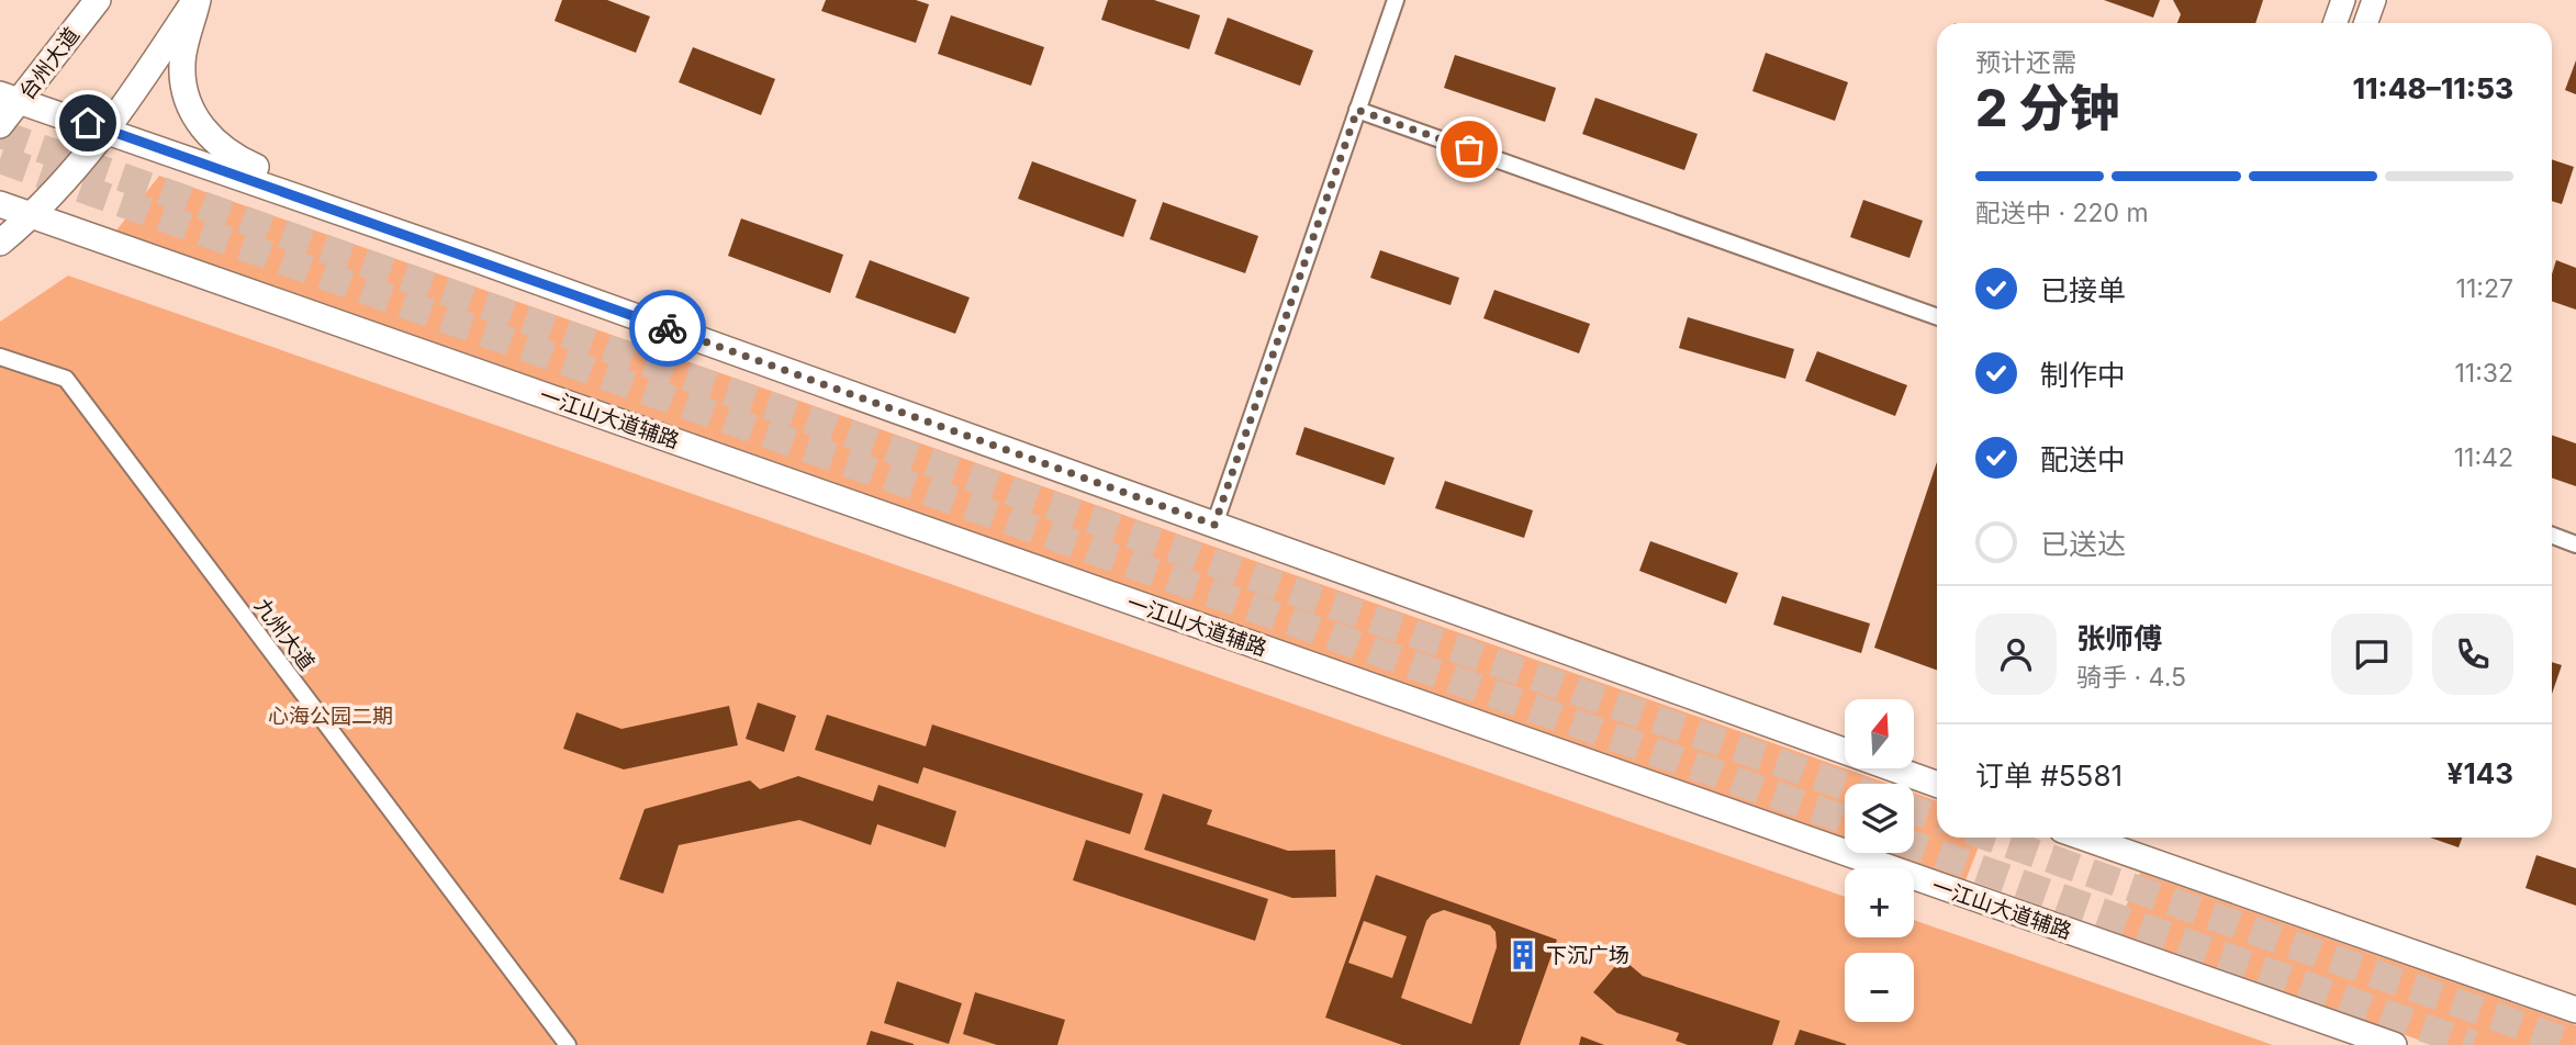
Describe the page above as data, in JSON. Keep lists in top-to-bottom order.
{
  "streets": {
    "main road": ["台州大道", "一江山大道辅路"],
    "street": ["九州大道"]
  },
  "parks": ["心海公园二期"],
  "places": {
    "building": ["下沉广场"]
  },
  "north": "top",
  "page": {
    "heading": ["2 分钟", "预计还需", "11:48–11:53"],
    "panel": [
      "张师傅",
      "骑手 · 4.5",
      "订单 #5581",
      "¥143"
    ],
    "bar": "配送中 · 220 m",
    "list": [
      ["已接单", "11:27"],
      ["制作中", "11:32"],
      ["配送中", "11:42"],
      "已送达"
    ],
    "map_buttons": ["+", "−"]
  }
}
